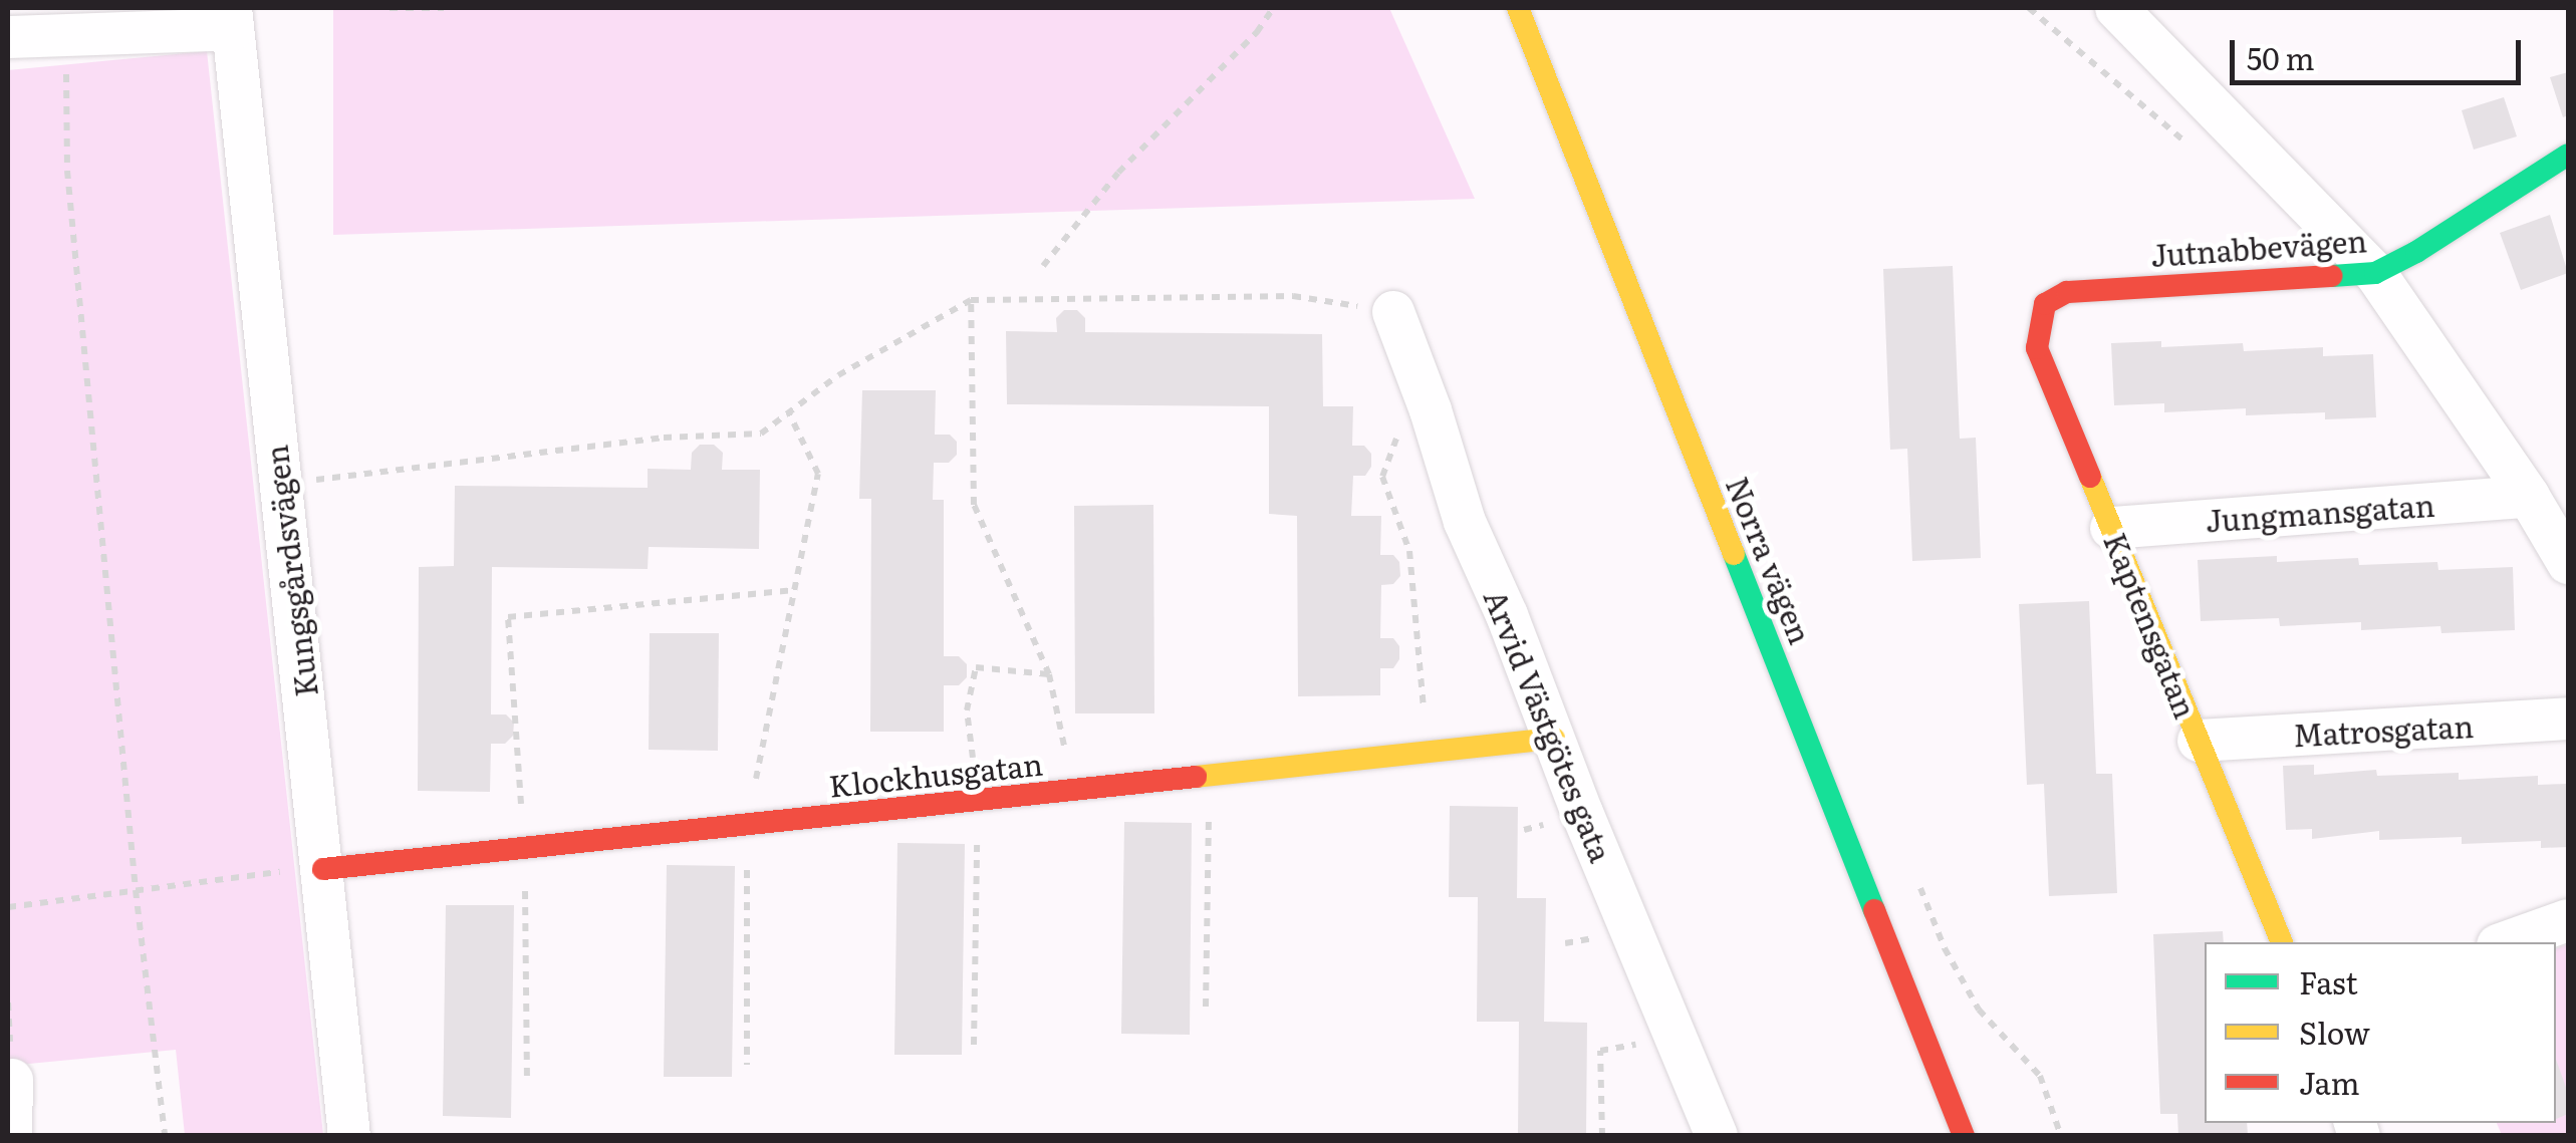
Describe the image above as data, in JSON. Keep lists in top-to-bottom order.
{
  "streets": {
    "street": [
      "Jutnabbevägen",
      "Jungmansgatan",
      "Norra vägen",
      "Kungsgårdsvägen",
      "Kaptensgatan",
      "Arvid Västgötes gata",
      "Matrosgatan",
      "Klockhusgatan"
    ]
  },
  "crossings": [
    ["Jutnabbevägen", "Kaptensgatan"],
    ["Jungmansgatan", "Kaptensgatan"],
    ["Kungsgårdsvägen", "Klockhusgatan"],
    ["Kaptensgatan", "Matrosgatan"],
    ["Arvid Västgötes gata", "Klockhusgatan"]
  ],
  "legend": ["Fast", "Slow", "Jam"],
  "scale_bar": "50 m"
}
